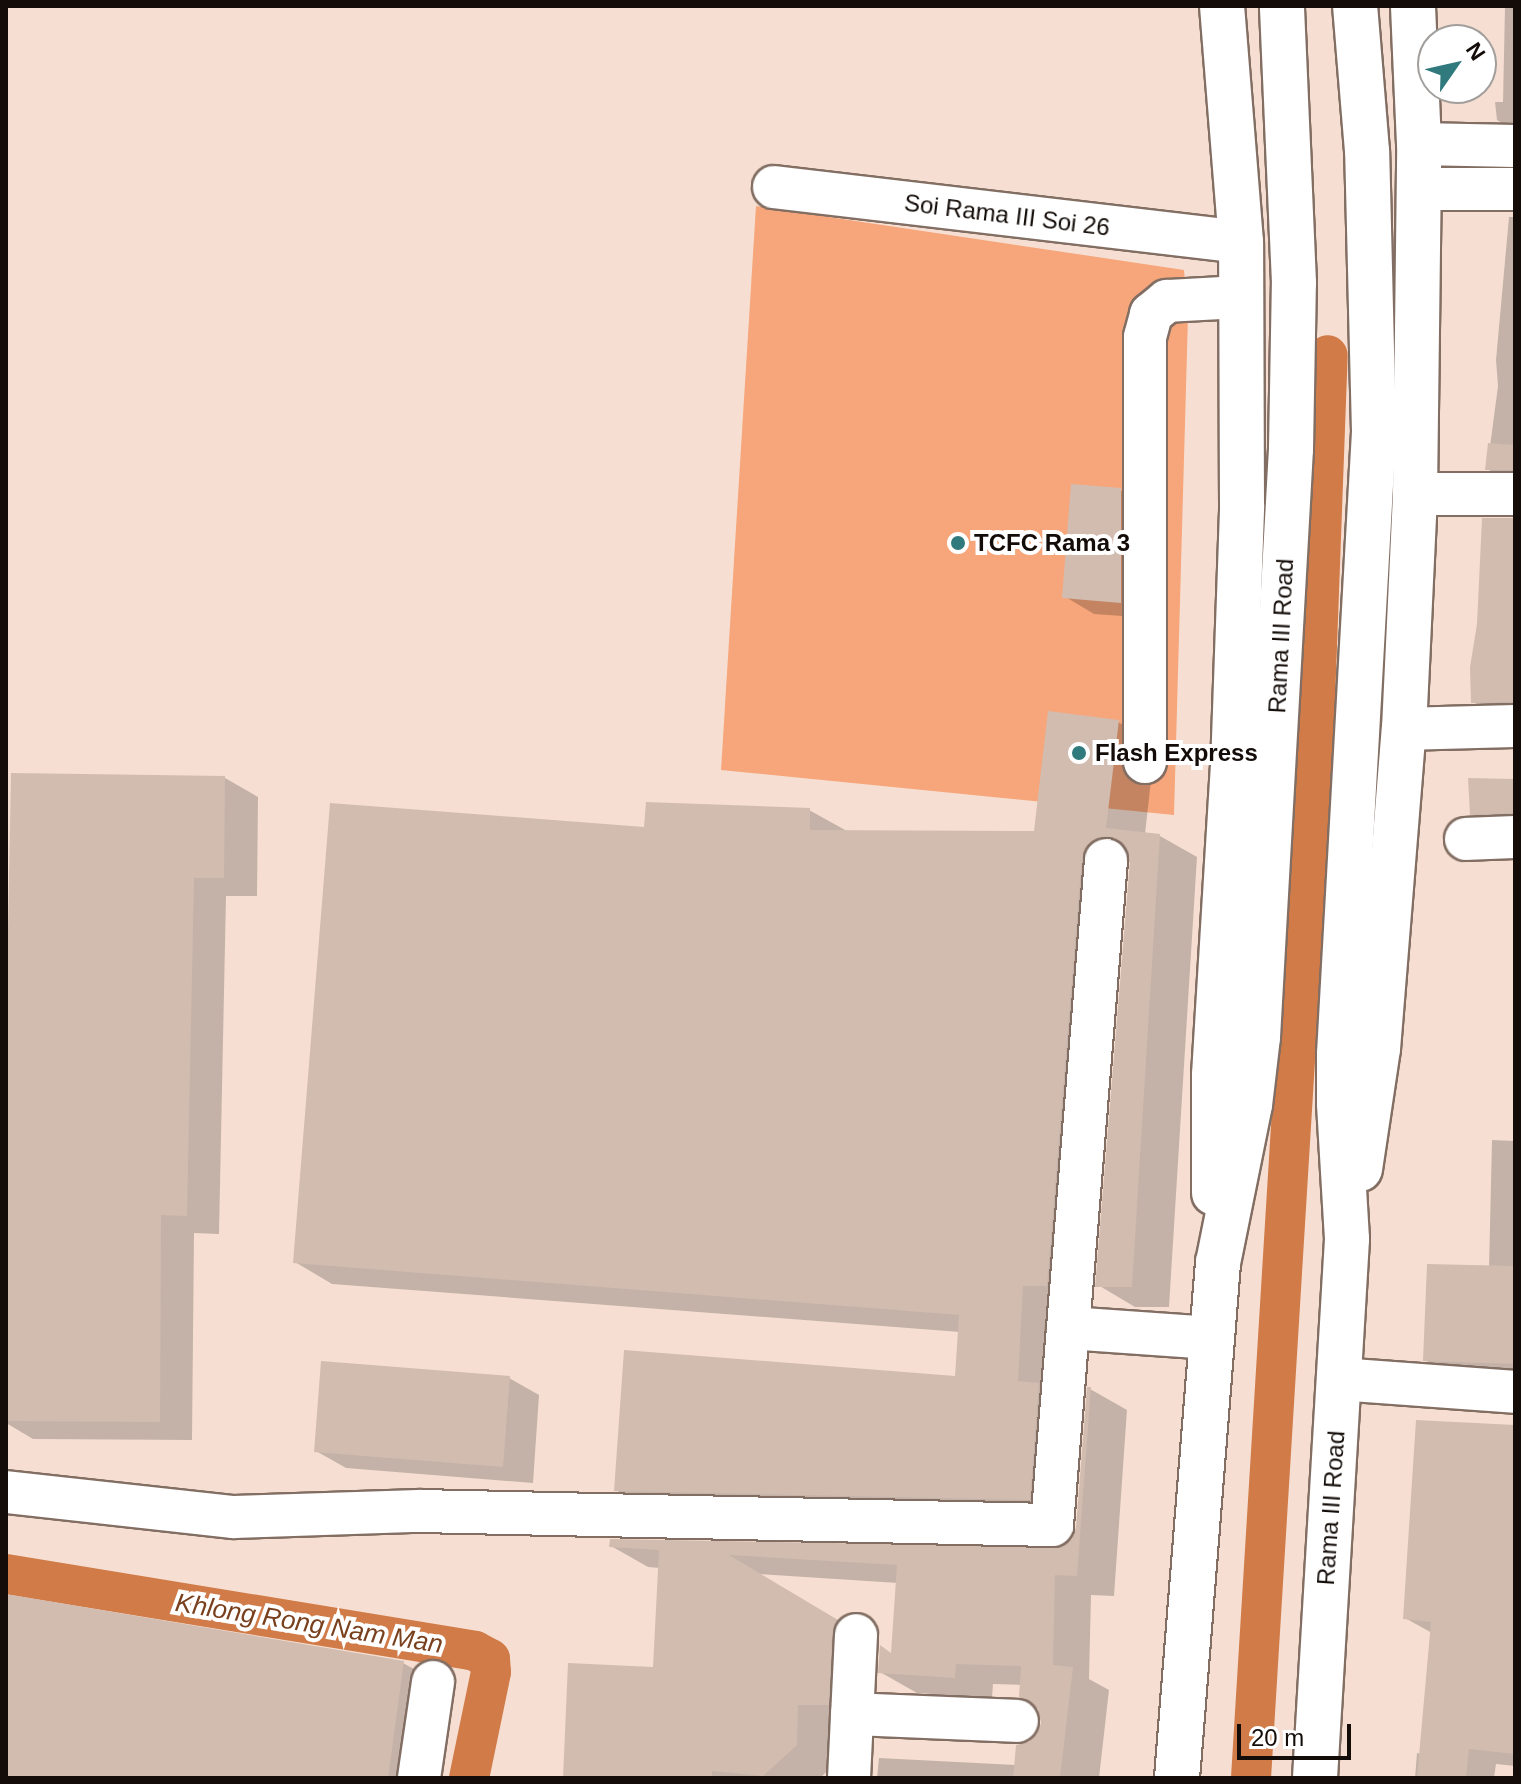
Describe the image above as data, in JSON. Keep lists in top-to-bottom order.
{
  "streets": {
    "main road": ["Rama III Road"],
    "street": ["Soi Rama III Soi 26"]
  },
  "crossings": [
    ["Soi Rama III Soi 26", "Rama III Road"]
  ],
  "water": ["Khlong Rong Nam Man"],
  "places": ["TCFC Rama 3", "Flash Express"],
  "scale_bar": "20 m",
  "north": "top right"
}
